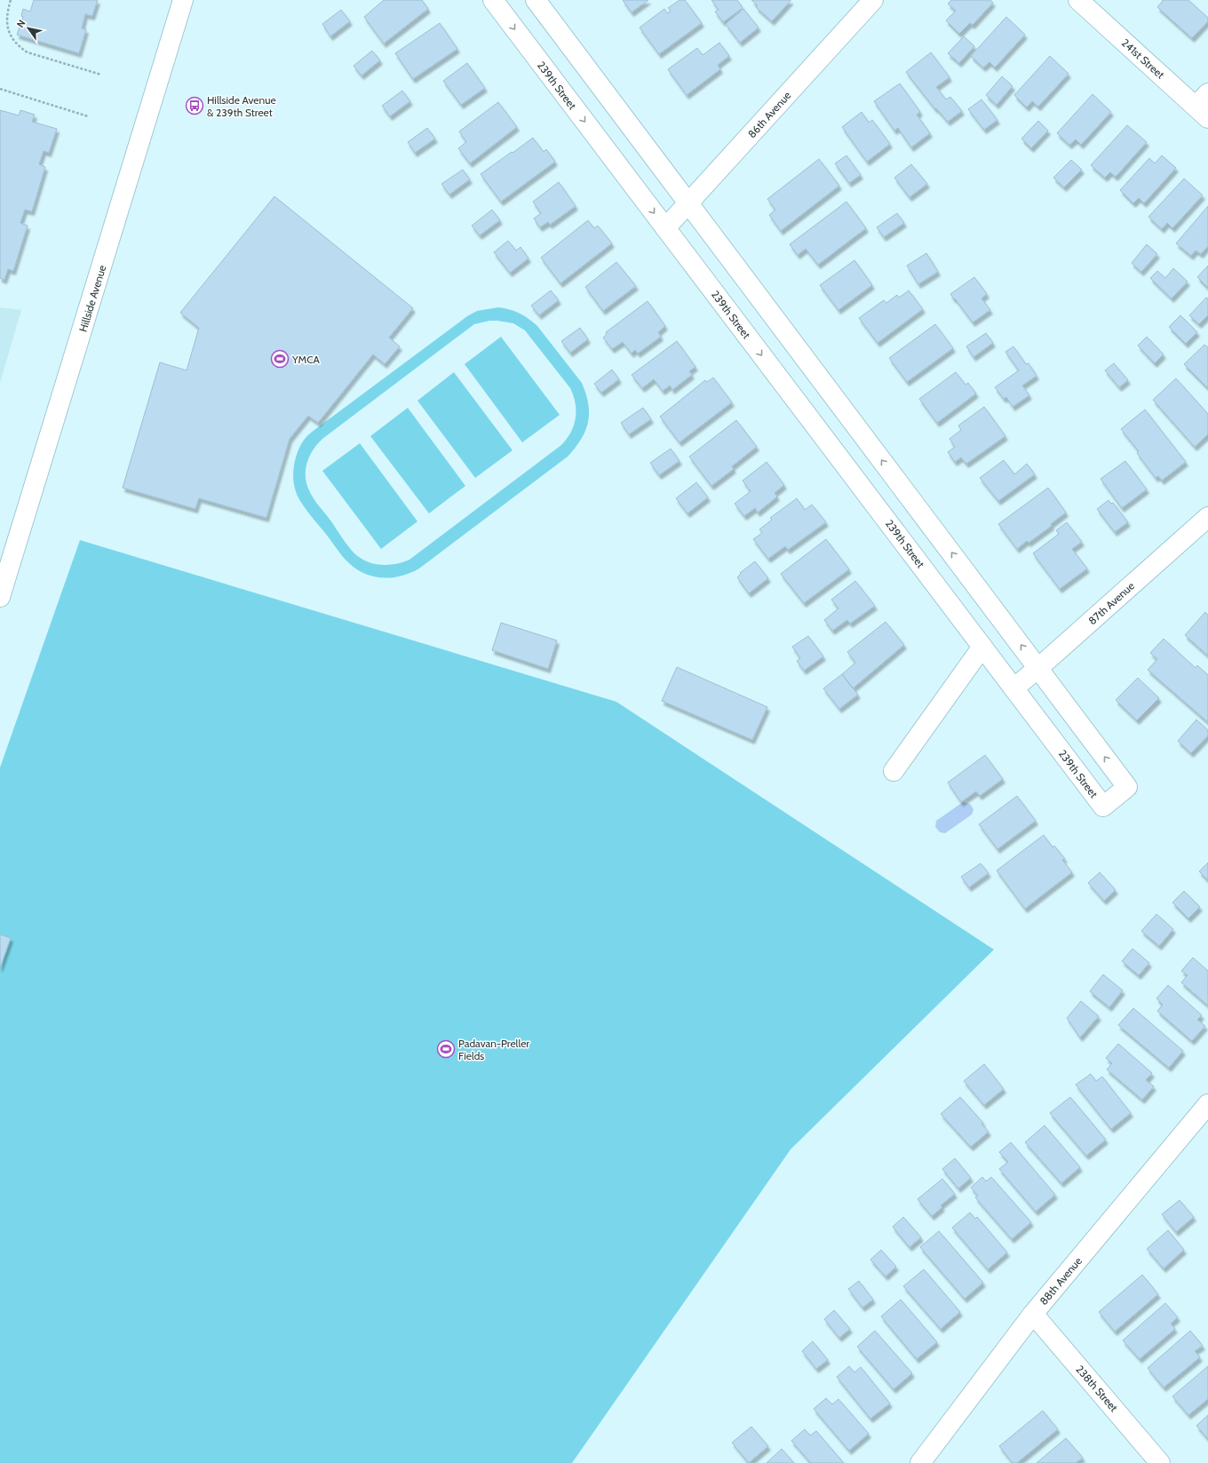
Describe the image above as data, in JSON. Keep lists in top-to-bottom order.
{
  "streets": {
    "street": [
      "241st Street",
      "239th Street",
      "86th Avenue",
      "Hillside Avenue",
      "87th Avenue",
      "88th Avenue",
      "238th Street"
    ]
  },
  "crossings": [
    ["239th Street", "86th Avenue"],
    ["239th Street", "87th Avenue"],
    ["88th Avenue", "238th Street"]
  ],
  "places": {
    "bus stop": ["Hillside Avenue & 239th Street"],
    "sports": ["YMCA", "Padavan-Preller Fields"]
  },
  "north": "top left"
}
